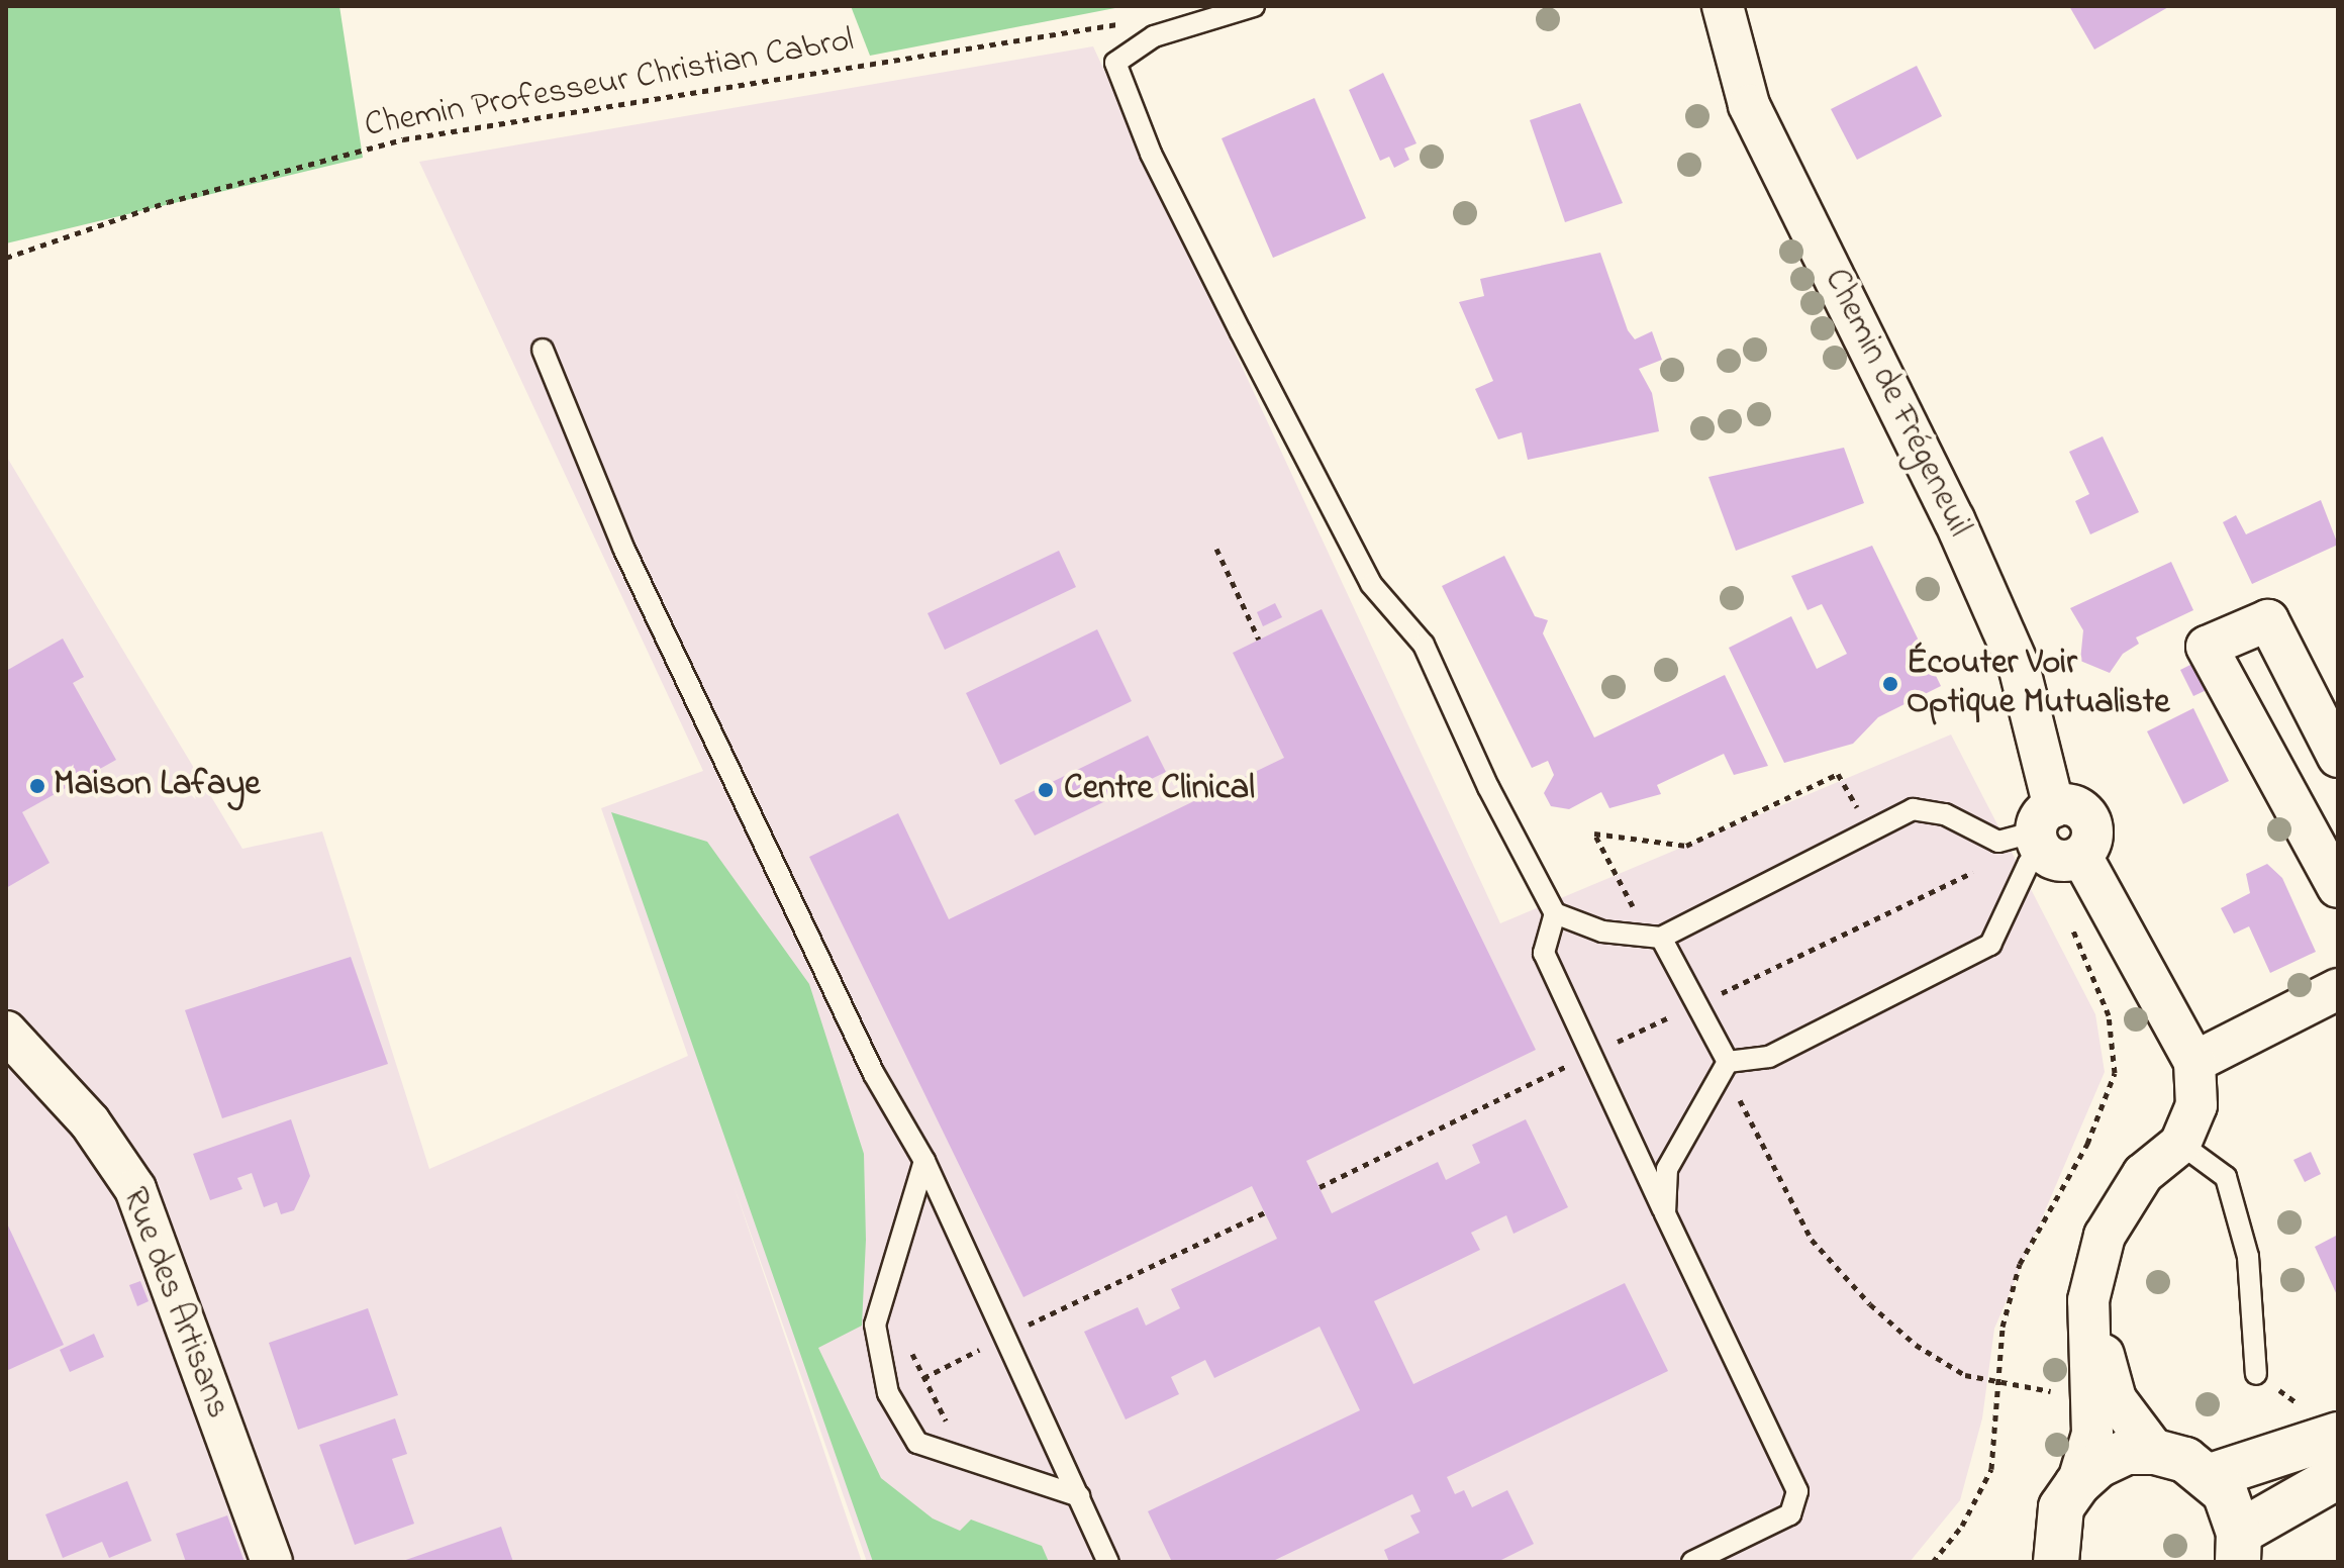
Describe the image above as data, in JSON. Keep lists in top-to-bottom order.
{
  "streets": {
    "street": ["Chemin de Frégeneuil", "Rue des Artisans"],
    "path": ["Chemin Professeur Christian Cabrol"]
  },
  "places": ["Écouter Voir Optique Mutualiste", "Maison Lafaye", "Centre Clinical"]
}
